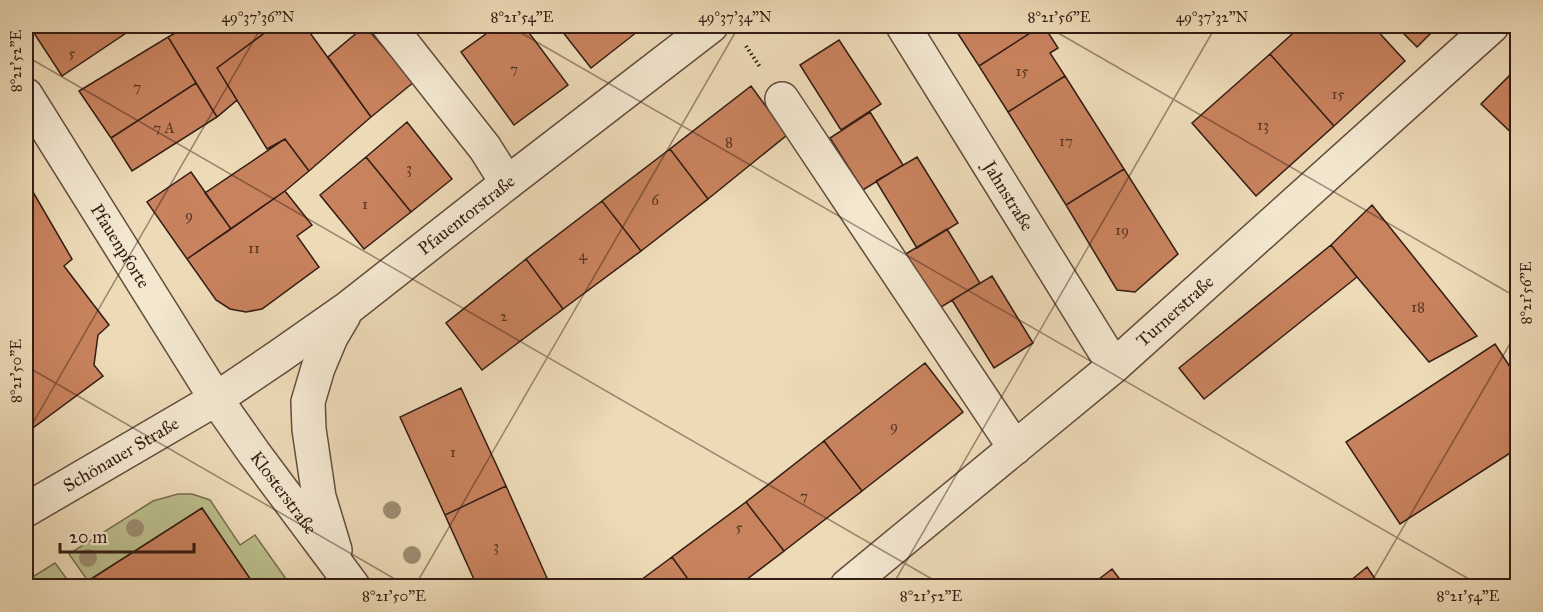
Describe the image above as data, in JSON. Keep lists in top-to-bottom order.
{
  "streets": {
    "street": [
      "Jahnstraße",
      "Pfauentorstraße",
      "Pfauenpforte",
      "Turnerstraße",
      "Schönauer Straße",
      "Klosterstraße"
    ]
  },
  "crossings": [
    ["Jahnstraße", "Turnerstraße"],
    ["Pfauentorstraße", "Pfauenpforte"],
    ["Pfauentorstraße", "Schönauer Straße"],
    ["Pfauentorstraße", "Klosterstraße"],
    ["Pfauenpforte", "Schönauer Straße"],
    ["Pfauenpforte", "Klosterstraße"],
    ["Schönauer Straße", "Klosterstraße"]
  ],
  "house_numbers": [
    "5",
    "7",
    "15",
    "7",
    "15",
    "13",
    "7 A",
    "17",
    "8",
    "3",
    "6",
    "1",
    "9",
    "19",
    "11",
    "4",
    "18",
    "2",
    "9",
    "1",
    "7",
    "5",
    "3"
  ],
  "scale_bar": "20 m",
  "coordinates": [
    "49°37'36\"N",
    "8°21'54\"E",
    "49°37'34\"N",
    "8°21'56\"E",
    "49°37'32\"N",
    "8°21'52\"E",
    "8°21'50\"E"
  ]
}
